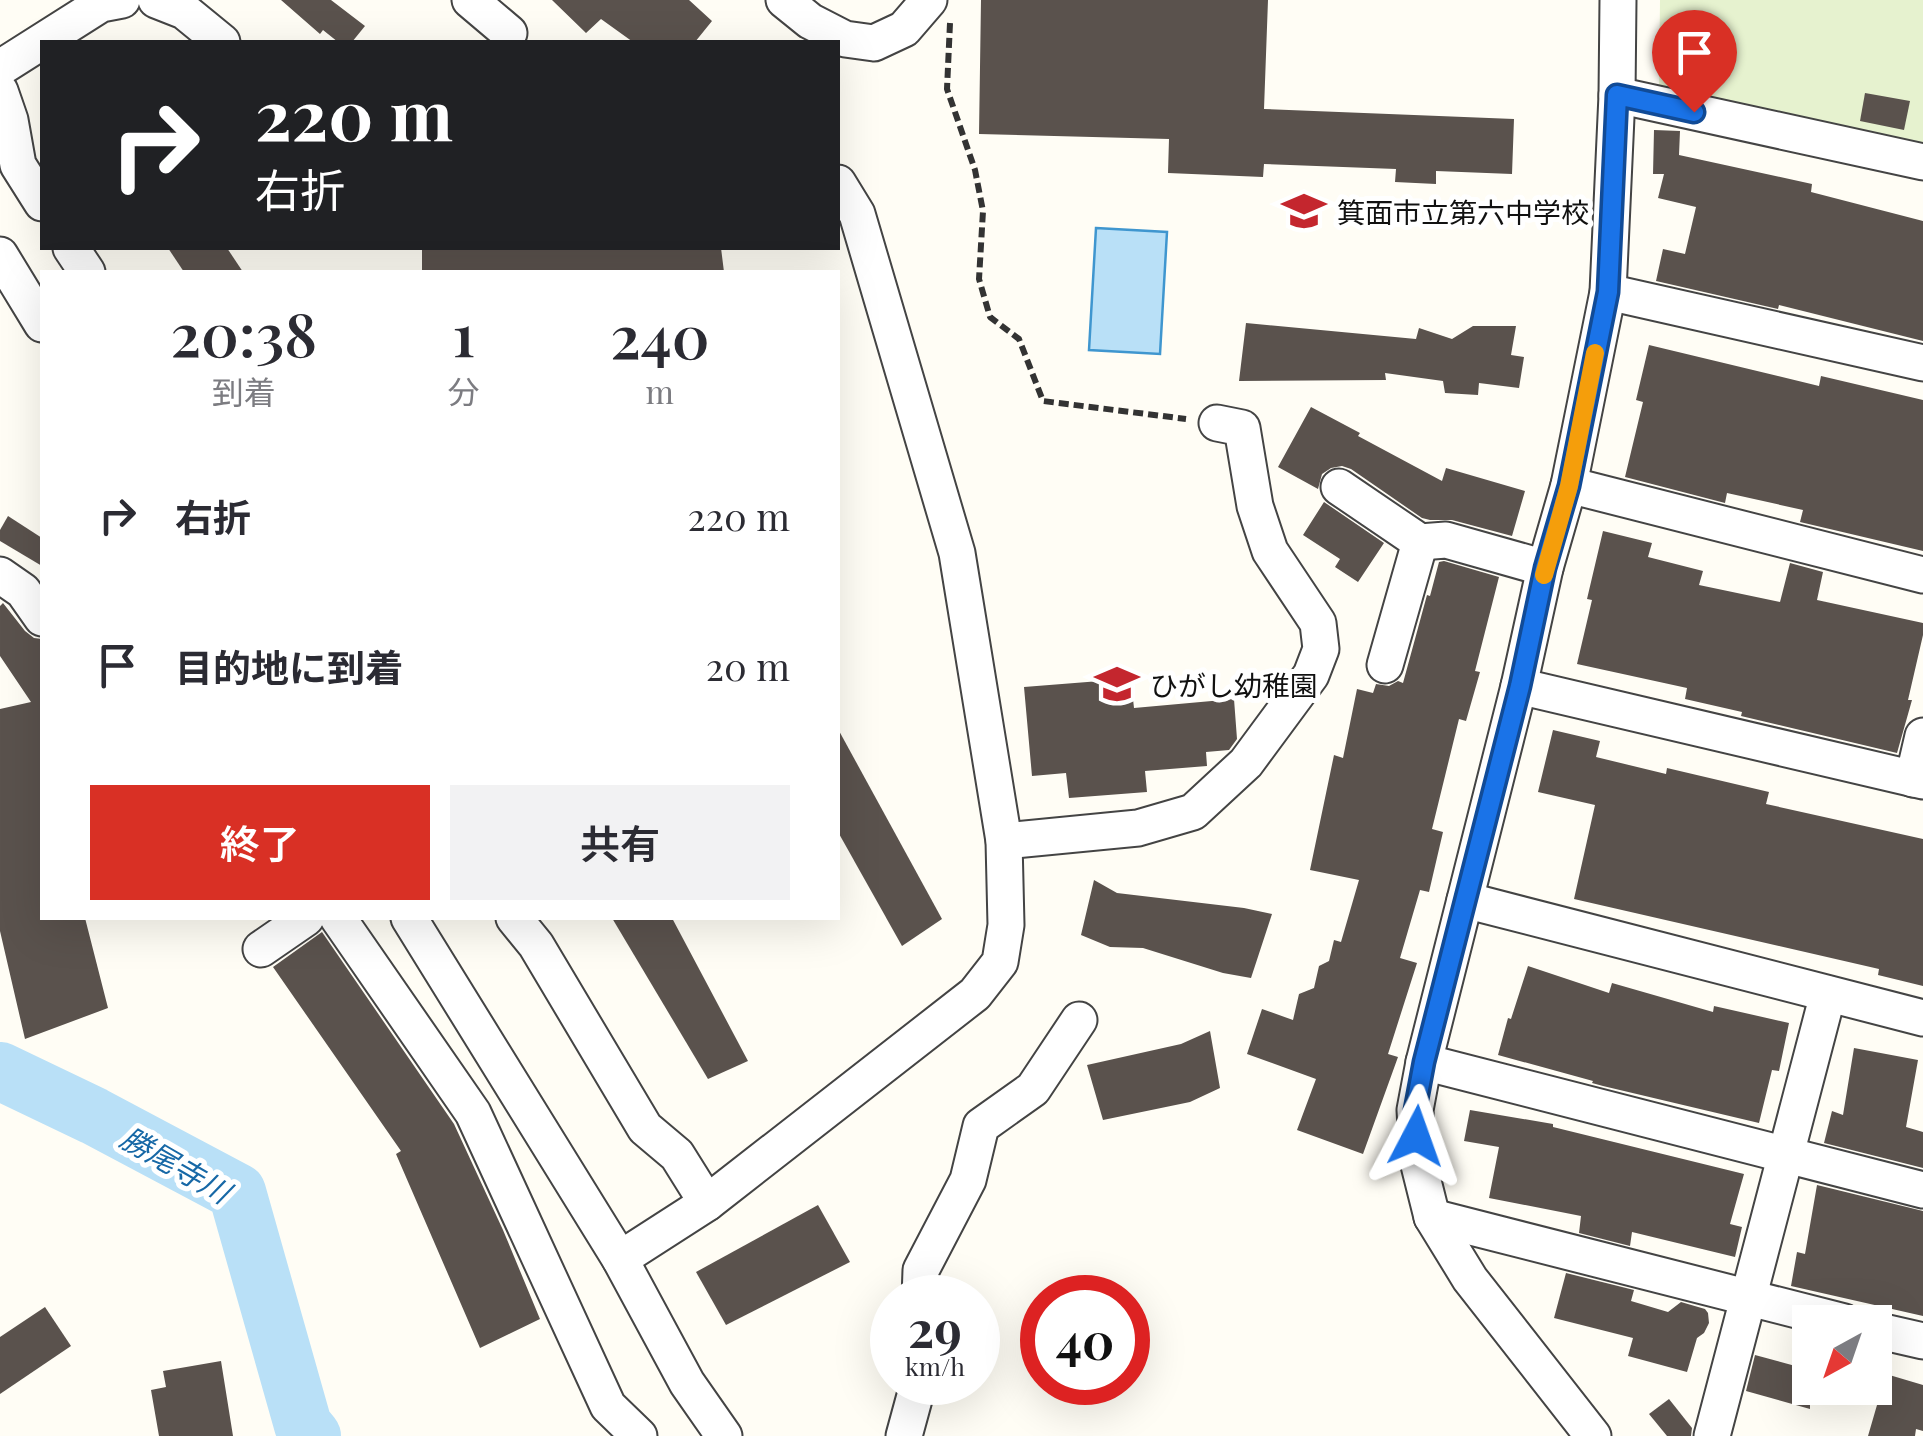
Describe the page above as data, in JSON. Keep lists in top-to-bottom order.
{
  "water": ["勝尾寺川"],
  "places": {
    "school or university": ["箕面市立第六中学校", "ひがし幼稚園"]
  },
  "north": "bottom left",
  "page": {
    "turn": ["220 m", "右折"],
    "eta": [
      "20:38",
      "到着",
      "1",
      "分",
      "240",
      "m"
    ],
    "list": [
      {
        "name": "右折",
        "value": "220 m"
      },
      {
        "name": "目的地に到着",
        "value": "20 m"
      }
    ],
    "buttons": ["終了", "共有"],
    "speed": "29 km/h",
    "limit": "40"
  }
}
